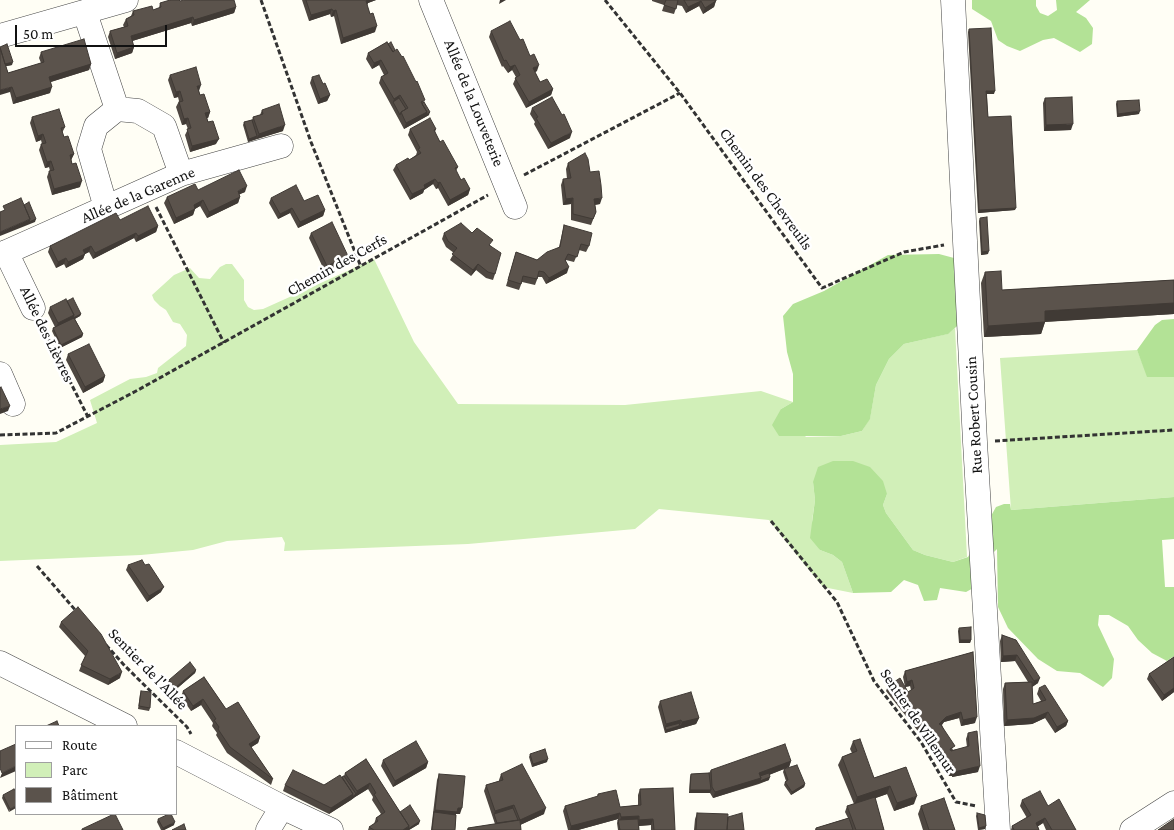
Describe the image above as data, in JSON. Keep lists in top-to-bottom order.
{
  "streets": {
    "street": [
      "Allée de la Louveterie",
      "Allée de la Garenne",
      "Allée des Lièvres",
      "Rue Robert Cousin"
    ],
    "path": [
      "Chemin des Chevreuils",
      "Chemin des Cerfs",
      "Sentier de l'Allée",
      "Sentier de Villemur"
    ]
  },
  "crossings": [
    ["Allée de la Louveterie", "Chemin des Cerfs"],
    ["Chemin des Chevreuils", "Chemin des Cerfs"],
    ["Allée de la Garenne", "Allée des Lièvres"],
    ["Chemin des Cerfs", "Allée des Lièvres"],
    ["Rue Robert Cousin", "Sentier de Villemur"]
  ],
  "legend": ["Route", "Parc", "Bâtiment"],
  "scale_bar": "50 m"
}
